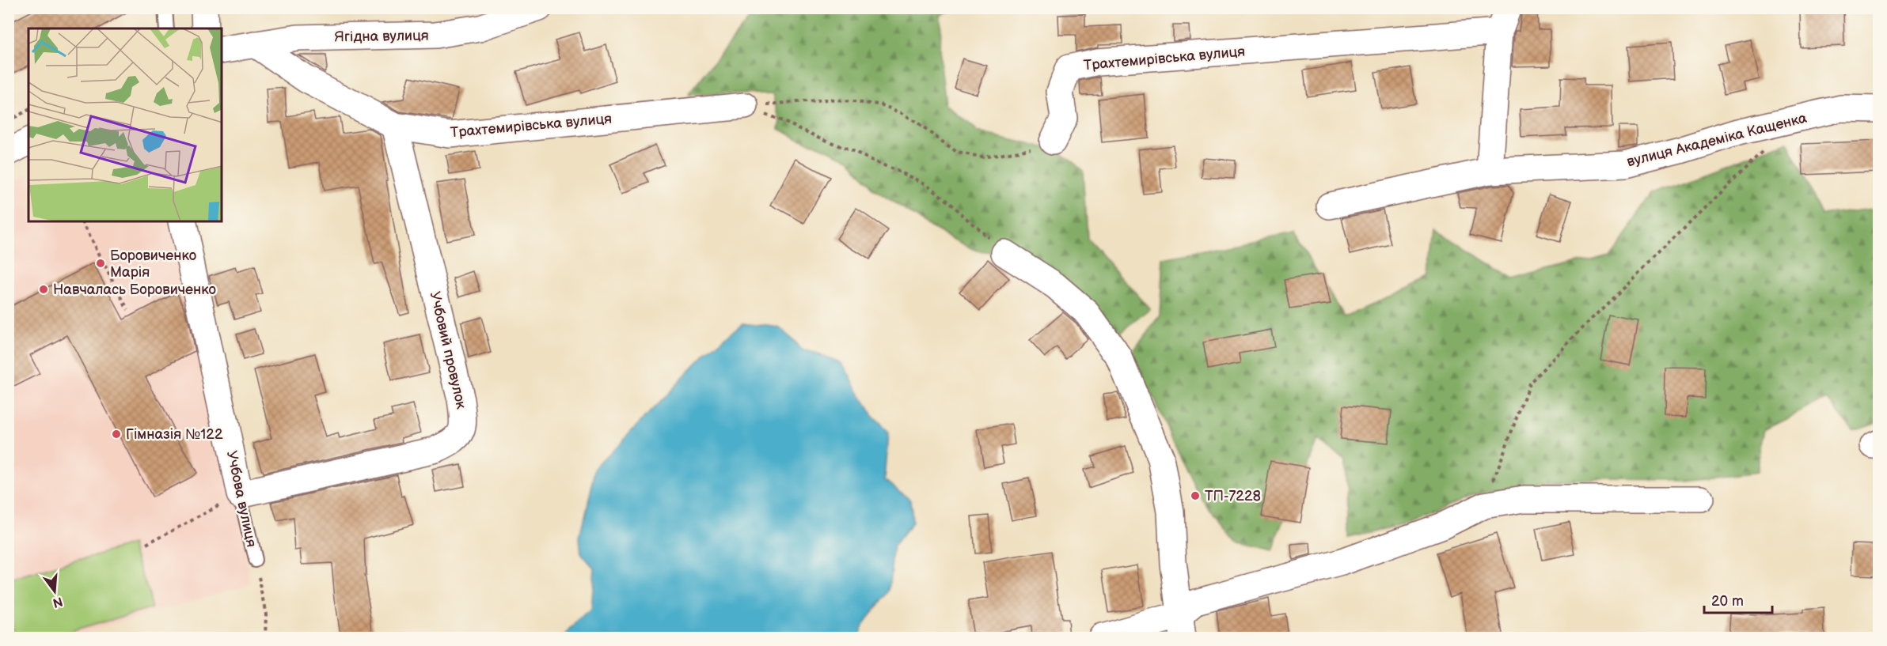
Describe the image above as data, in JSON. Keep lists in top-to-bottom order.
{
  "streets": {
    "street": [
      "Ягідна вулиця",
      "Трахтемирівська вулиця",
      "вулиця Академіка Кащенка",
      "Учбовий провулок",
      "Учбова вулиця"
    ]
  },
  "crossings": [
    ["Ягідна вулиця", "Трахтемирівська вулиця"],
    ["Трахтемирівська вулиця", "Учбовий провулок"],
    ["Учбовий провулок", "Учбова вулиця"]
  ],
  "places": [
    "Боровиченко Марія",
    "Навчалась Боровиченко",
    "Гімназія №122",
    "ТП-7228"
  ],
  "scale_bar": "20 m",
  "north": "bottom"
}
